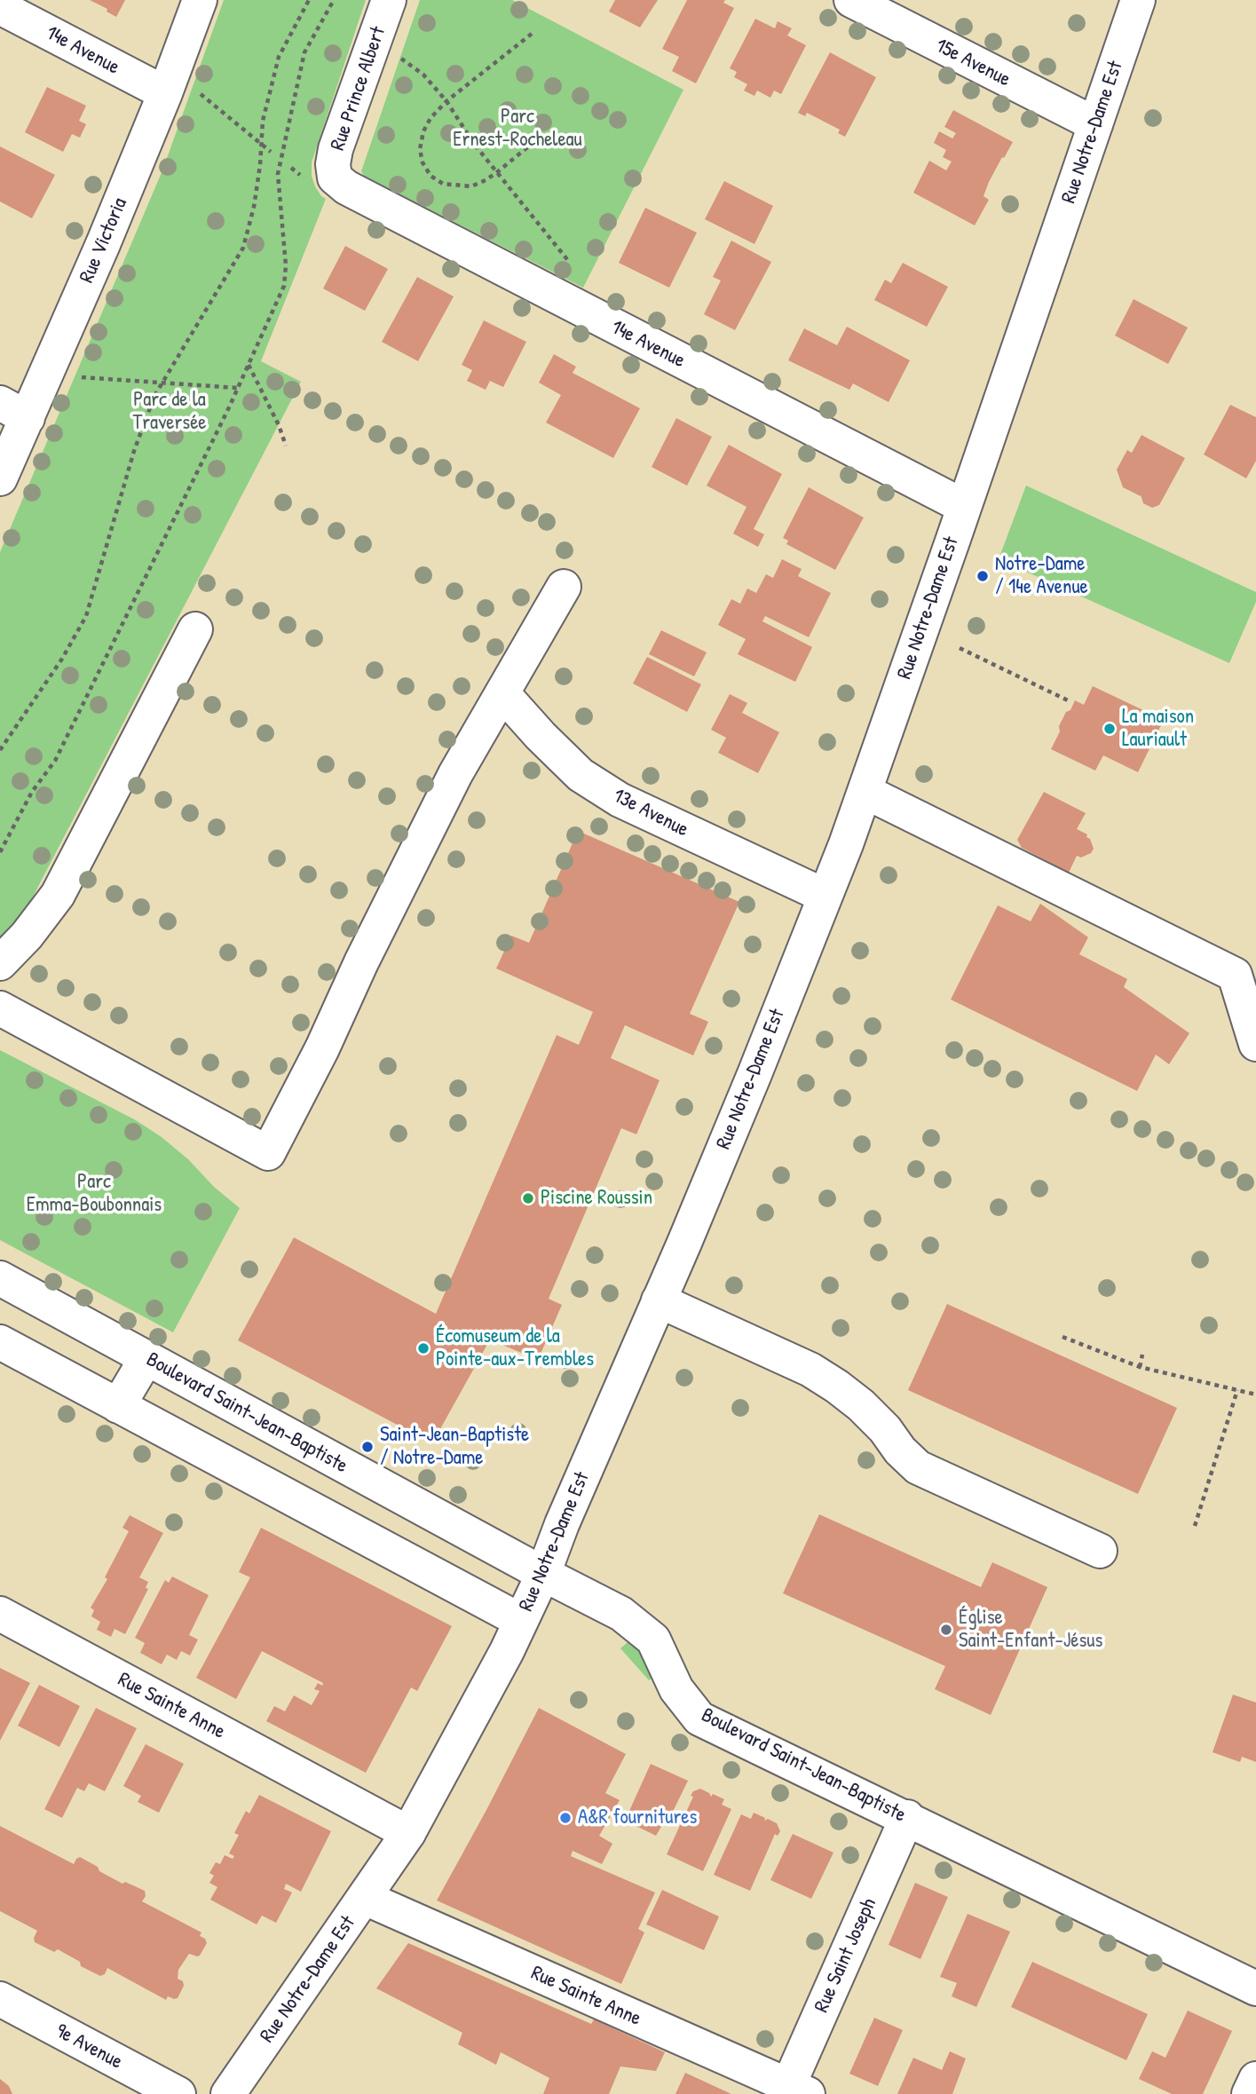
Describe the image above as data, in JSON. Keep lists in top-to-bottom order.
{
  "streets": {
    "street": [
      "14e Avenue",
      "15e Avenue",
      "Rue Prince Albert",
      "Rue Notre-Dame Est",
      "Rue Victoria",
      "13e Avenue",
      "Boulevard Saint-Jean-Baptiste",
      "Rue Sainte Anne",
      "Rue Saint Joseph",
      "9e Avenue"
    ]
  },
  "crossings": [
    ["14e Avenue", "Rue Prince Albert"],
    ["14e Avenue", "Rue Notre-Dame Est"],
    ["14e Avenue", "Rue Victoria"],
    ["15e Avenue", "Rue Notre-Dame Est"],
    ["Rue Notre-Dame Est", "13e Avenue"],
    ["Rue Notre-Dame Est", "Boulevard Saint-Jean-Baptiste"],
    ["Rue Notre-Dame Est", "Rue Sainte Anne"],
    ["Boulevard Saint-Jean-Baptiste", "Rue Saint Joseph"],
    ["Rue Sainte Anne", "Rue Saint Joseph"]
  ],
  "parks": ["Parc Ernest-Rocheleau", "Parc de la Traversée", "Parc Emma-Boubonnais"],
  "places": [
    "Notre-Dame / 14e Avenue",
    "La maison Lauriault",
    "Piscine Roussin",
    "Écomuseum de la Pointe-aux-Trembles",
    "Saint-Jean-Baptiste / Notre-Dame",
    "Église Saint-Enfant-Jésus",
    "A&R fournitures"
  ]
}
